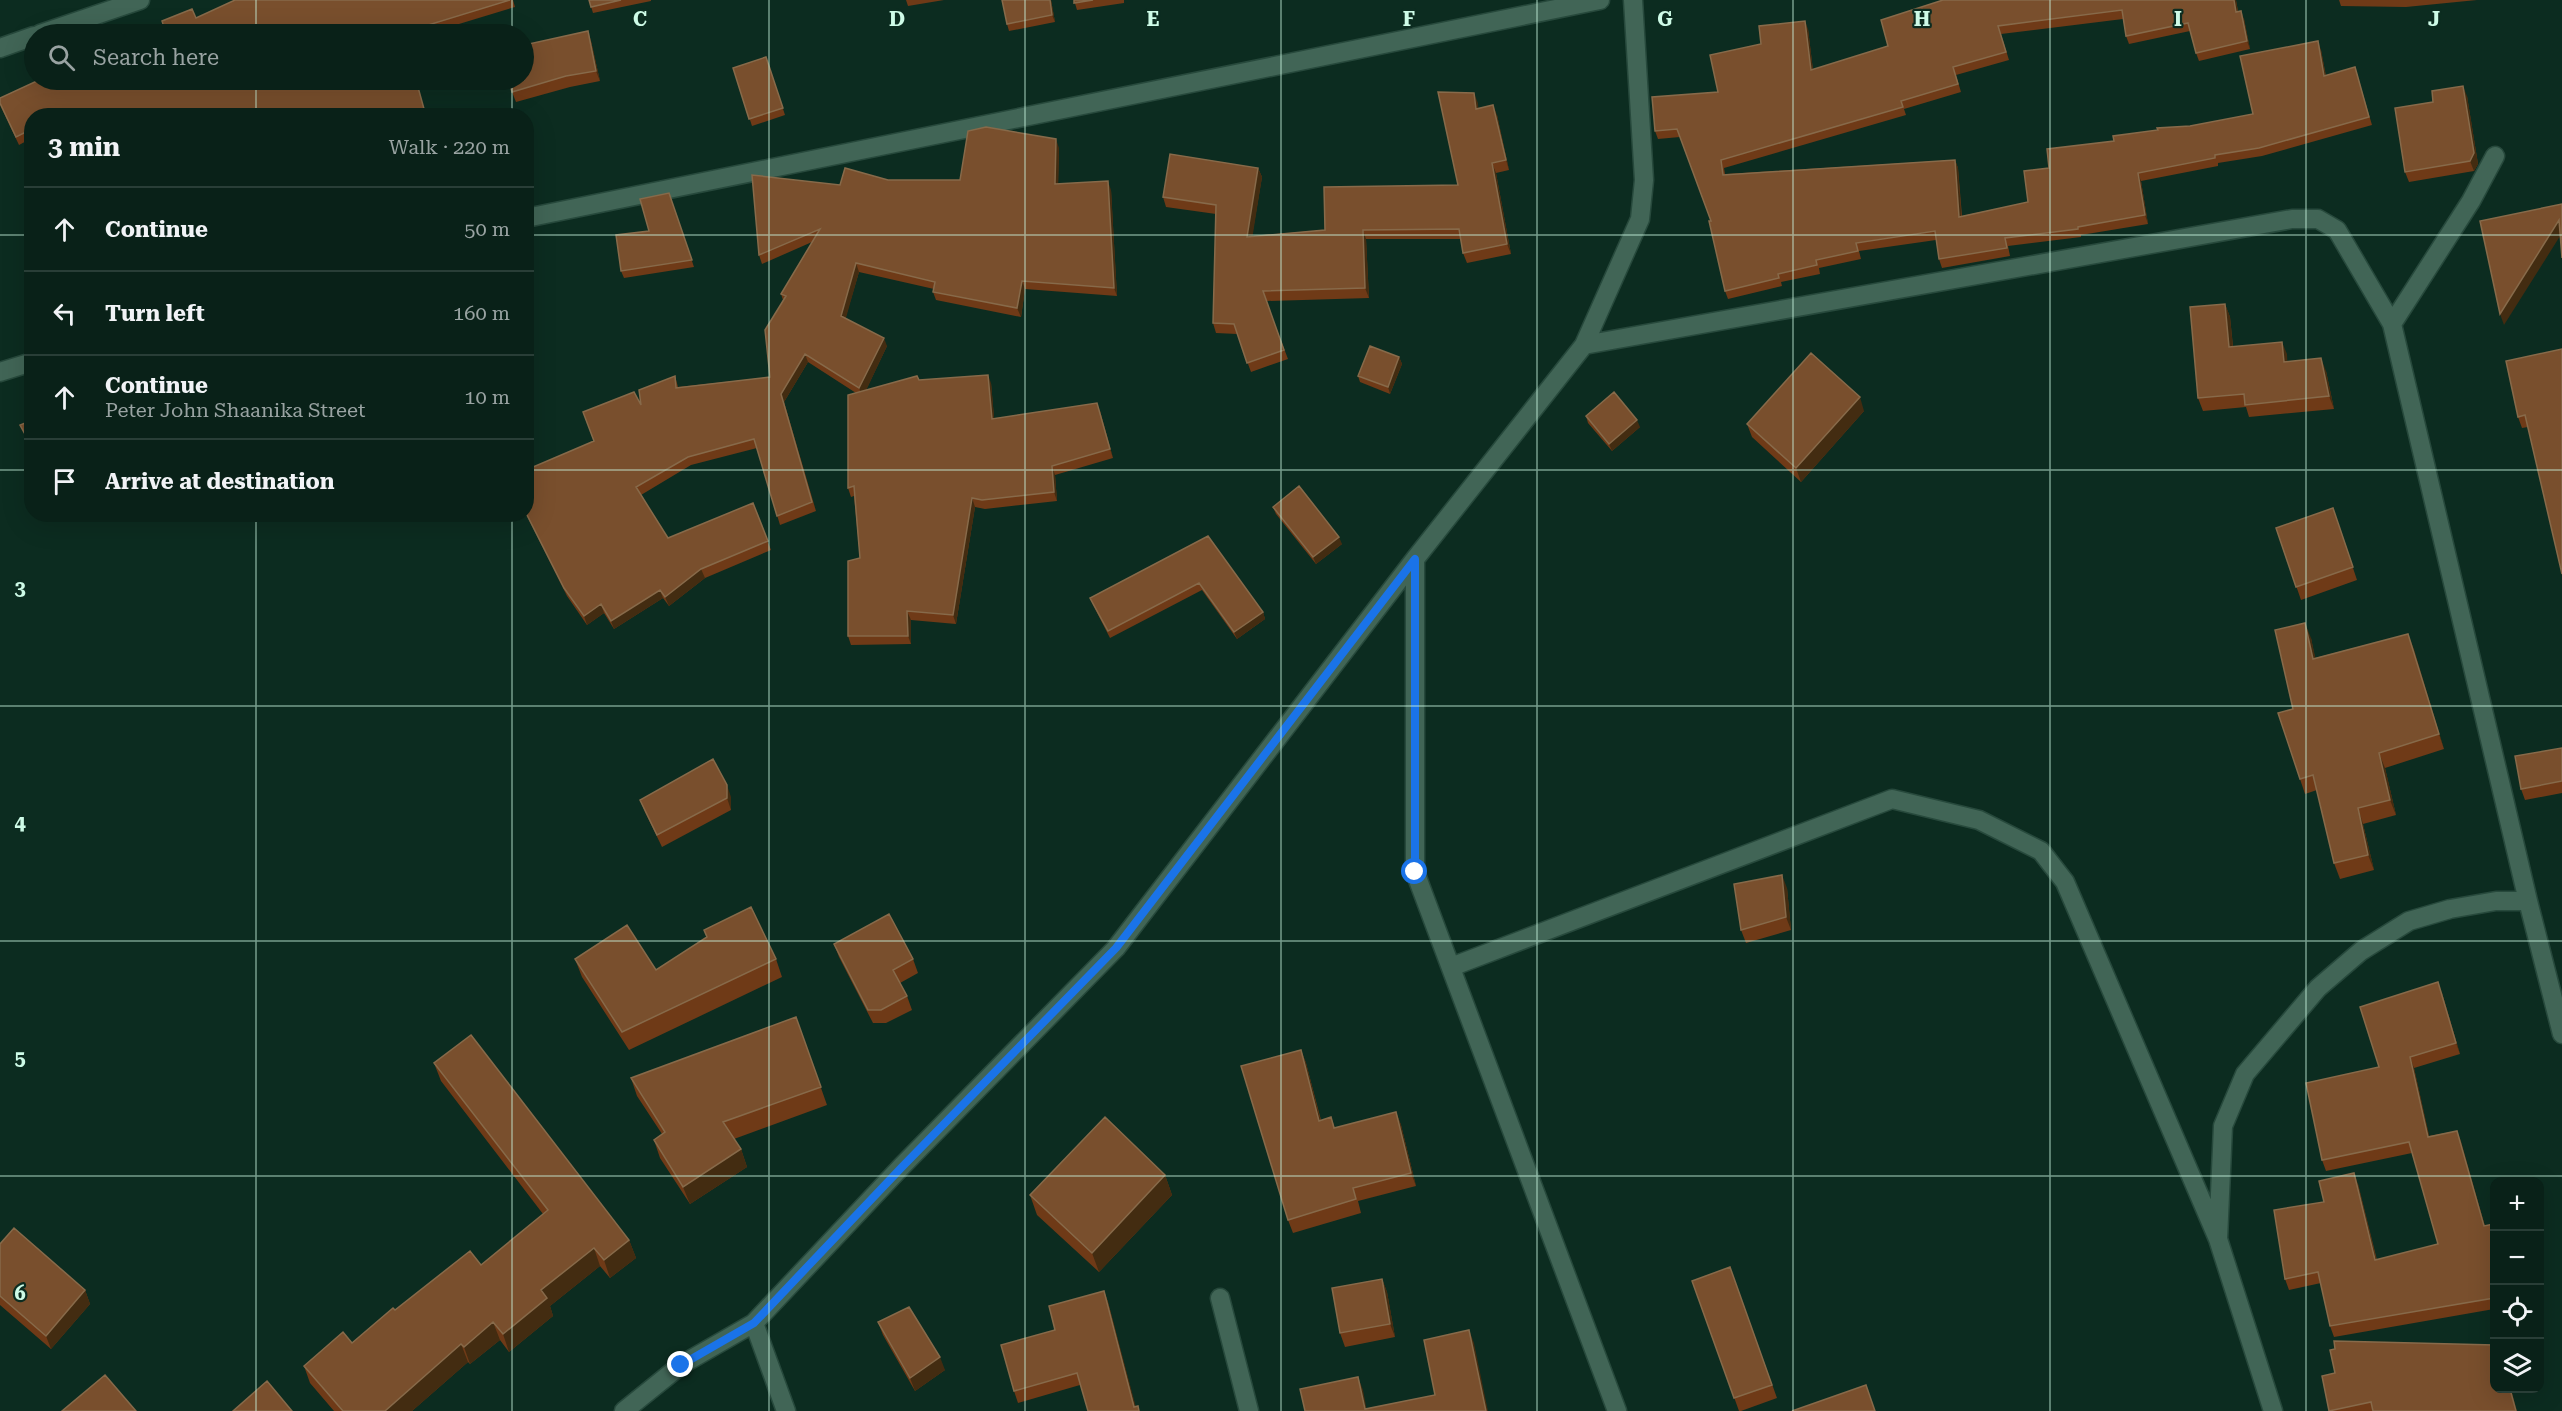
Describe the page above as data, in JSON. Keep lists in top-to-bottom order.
{
  "page": {
    "search": "Search here",
    "heading": ["3 min", "Walk · 220 m"],
    "list": [
      ["Continue", "50 m"],
      ["Turn left", "160 m"],
      ["Continue", "Peter John Shaanika Street", "10 m"],
      "Arrive at destination"
    ],
    "map_buttons": ["+", "−"]
  },
  "grid": {
    "columns": [
      "C",
      "D",
      "E",
      "F",
      "G",
      "H",
      "I",
      "J"
    ],
    "rows": [
      "3",
      "4",
      "5",
      "6"
    ]
  }
}
